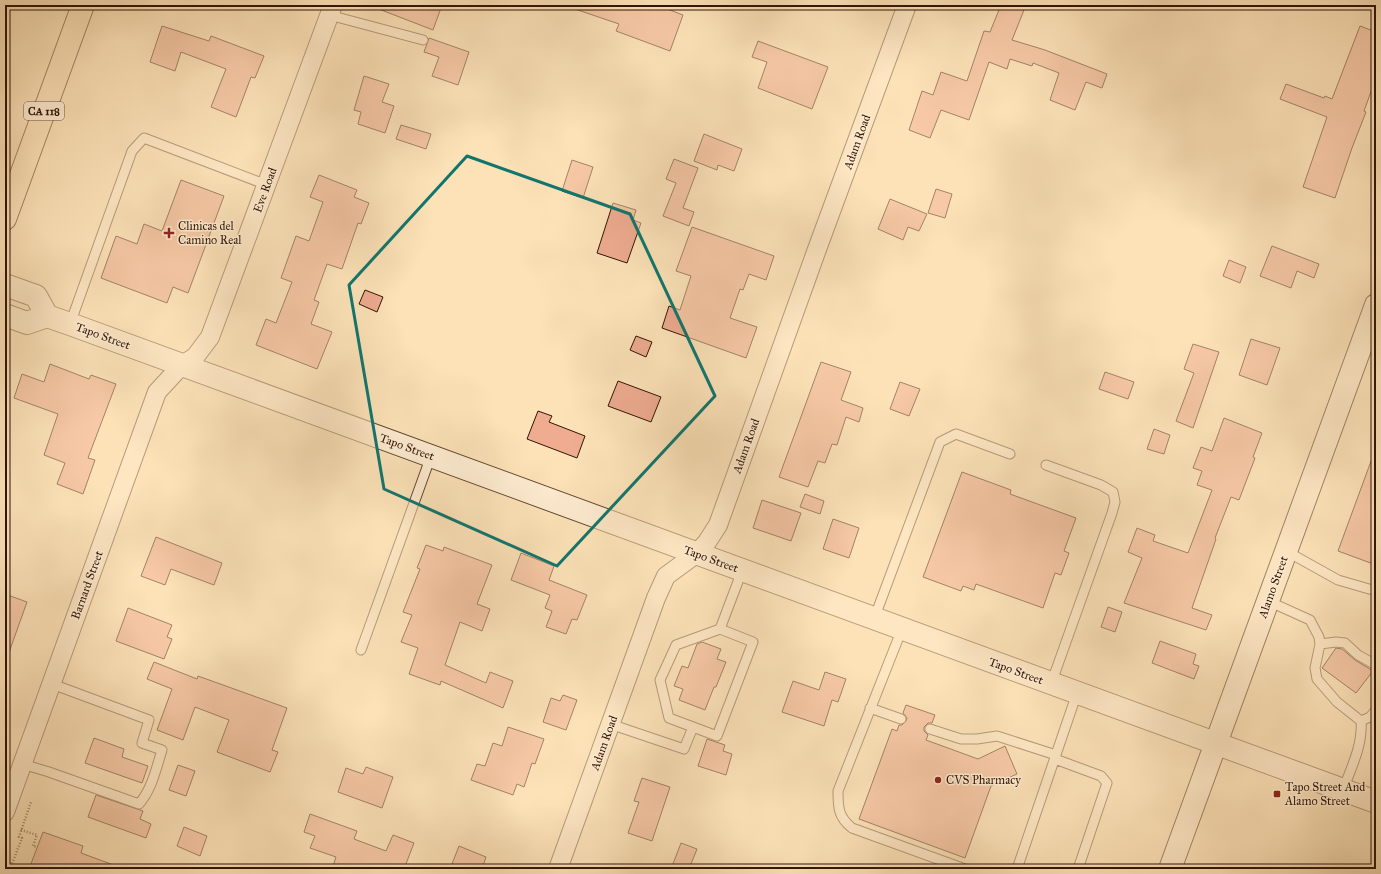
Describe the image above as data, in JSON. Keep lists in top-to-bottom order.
{
  "streets": {
    "highway": ["CA 118"],
    "street": [
      "Adam Road",
      "Eve Road",
      "Tapo Street",
      "Barnard Street",
      "Alamo Street"
    ]
  },
  "crossings": [
    ["Adam Road", "Tapo Street"],
    ["Eve Road", "Tapo Street"],
    ["Eve Road", "Barnard Street"],
    ["Tapo Street", "Barnard Street"],
    ["Tapo Street", "Alamo Street"]
  ],
  "places": {
    "health": ["Clinicas del Camino Real"],
    "other": ["CVS Pharmacy"],
    "transit": ["Tapo Street And Alamo Street"]
  }
}
